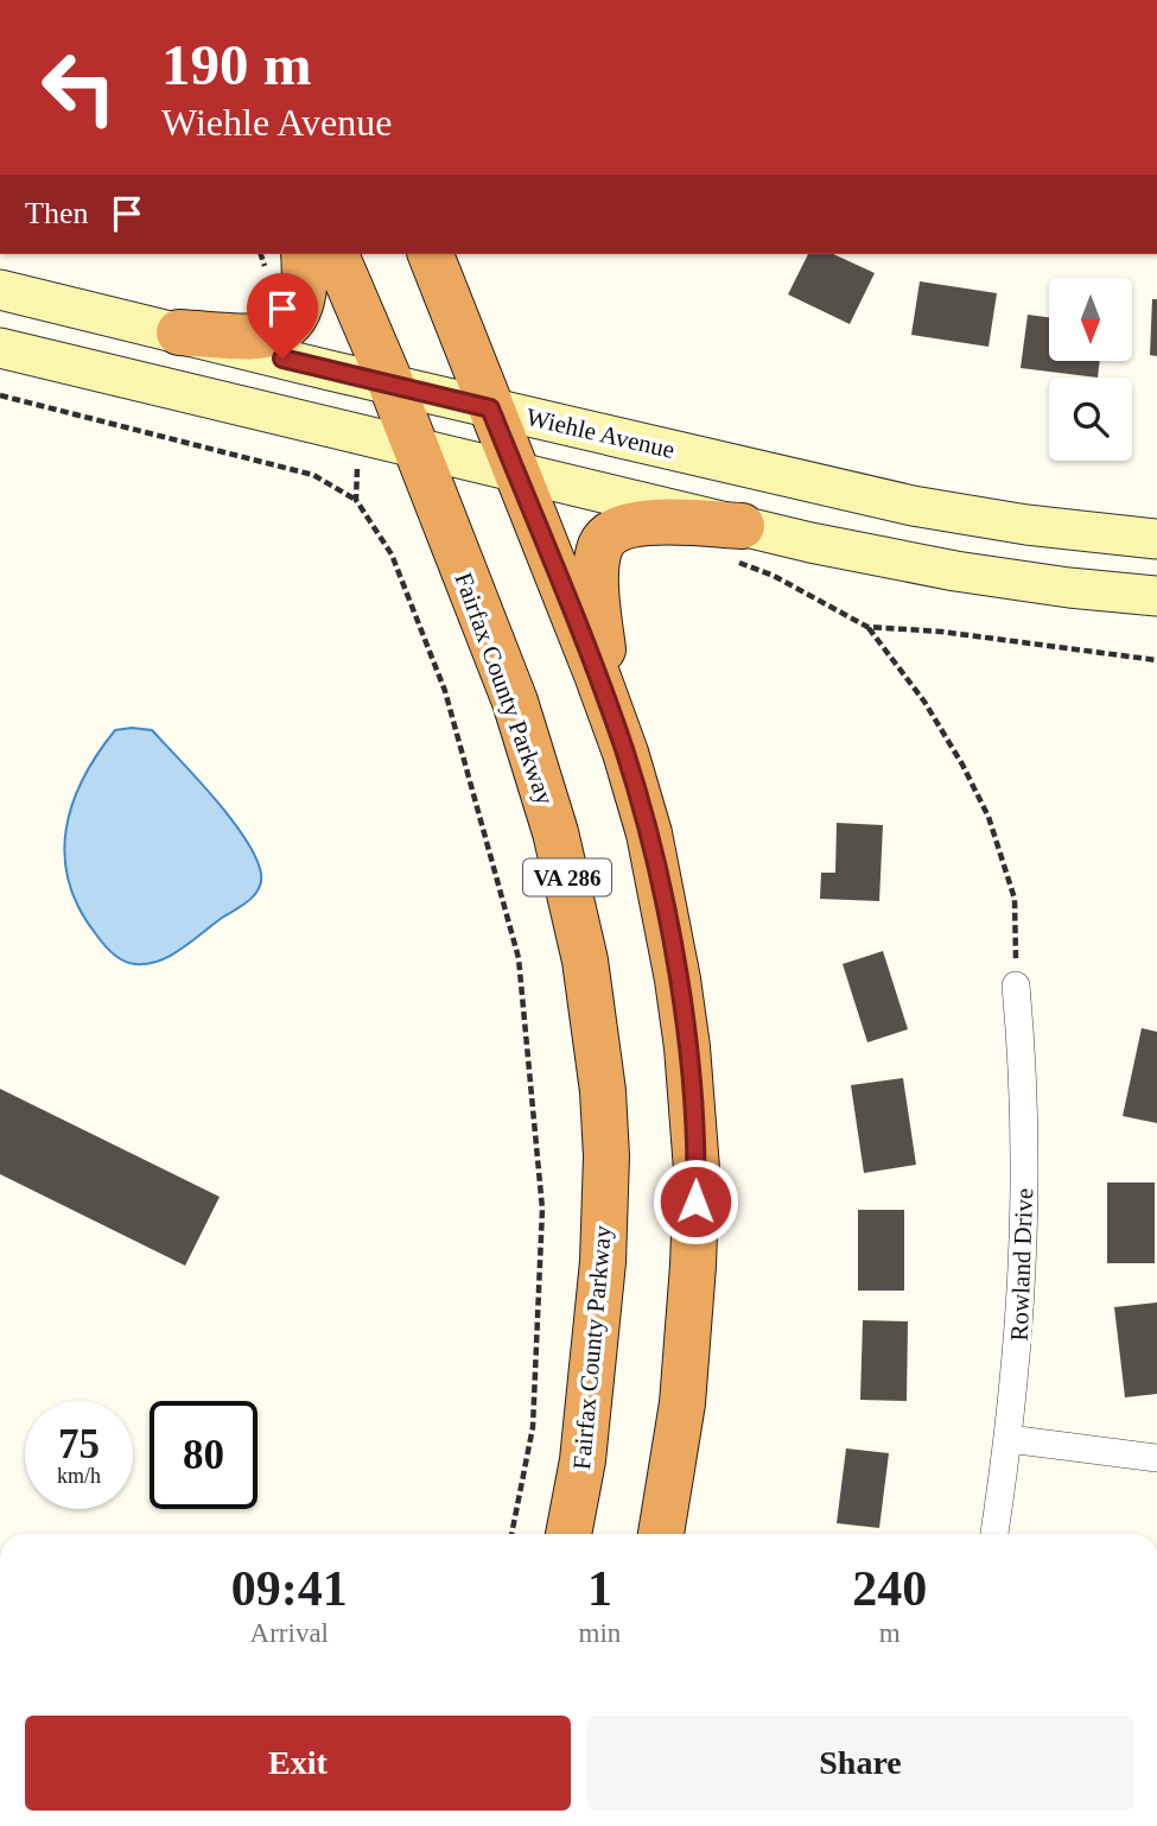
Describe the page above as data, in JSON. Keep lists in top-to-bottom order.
{
  "streets": {
    "highway": ["Fairfax County Parkway", "VA 286"],
    "main road": ["Wiehle Avenue"],
    "street": ["Rowland Drive"]
  },
  "crossings": [
    ["Wiehle Avenue", "Fairfax County Parkway"]
  ],
  "north": "bottom",
  "page": {
    "turn": ["190 m", "Wiehle Avenue"],
    "then": "Then",
    "speed": "75 km/h",
    "limit": "80",
    "eta": [
      "09:41",
      "Arrival",
      "1",
      "min",
      "240",
      "m"
    ],
    "buttons": ["Exit", "Share"]
  }
}
